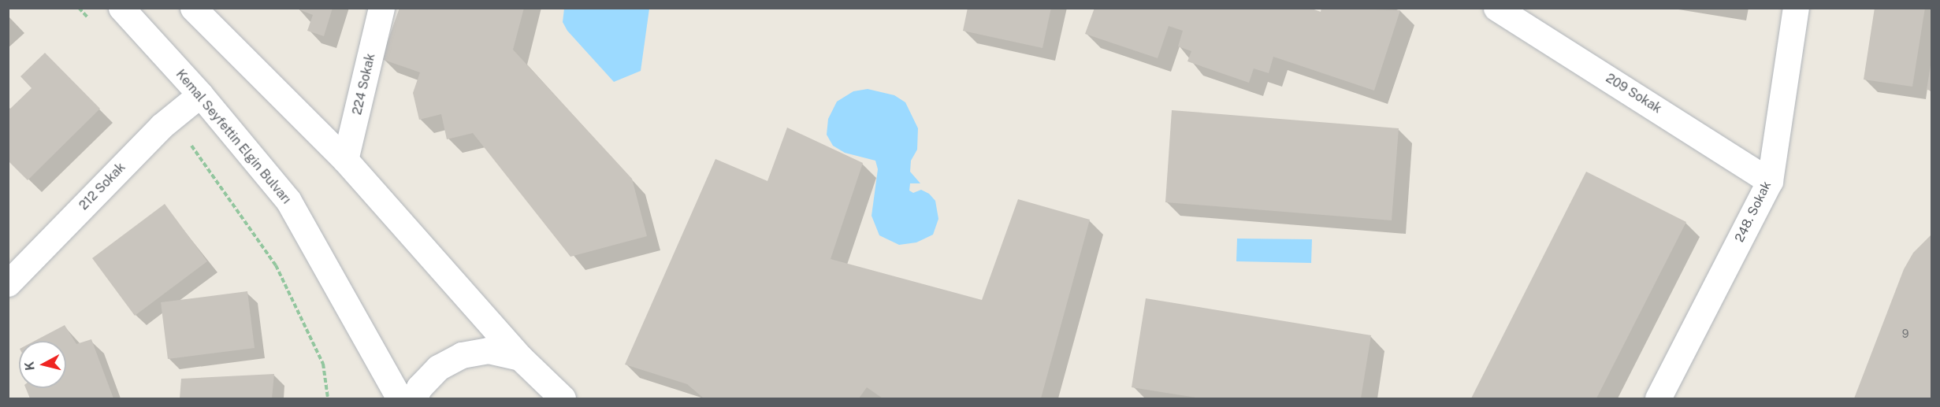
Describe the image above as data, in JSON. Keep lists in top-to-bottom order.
{
  "streets": {
    "street": [
      "224 Sokak",
      "209 Sokak",
      "Kemal Seyfettin Elgin Bulvarı",
      "212 Sokak",
      "248. Sokak"
    ]
  },
  "crossings": [
    ["209 Sokak", "248. Sokak"],
    ["Kemal Seyfettin Elgin Bulvarı", "212 Sokak"]
  ],
  "house_numbers": ["9"],
  "north": "left"
}
